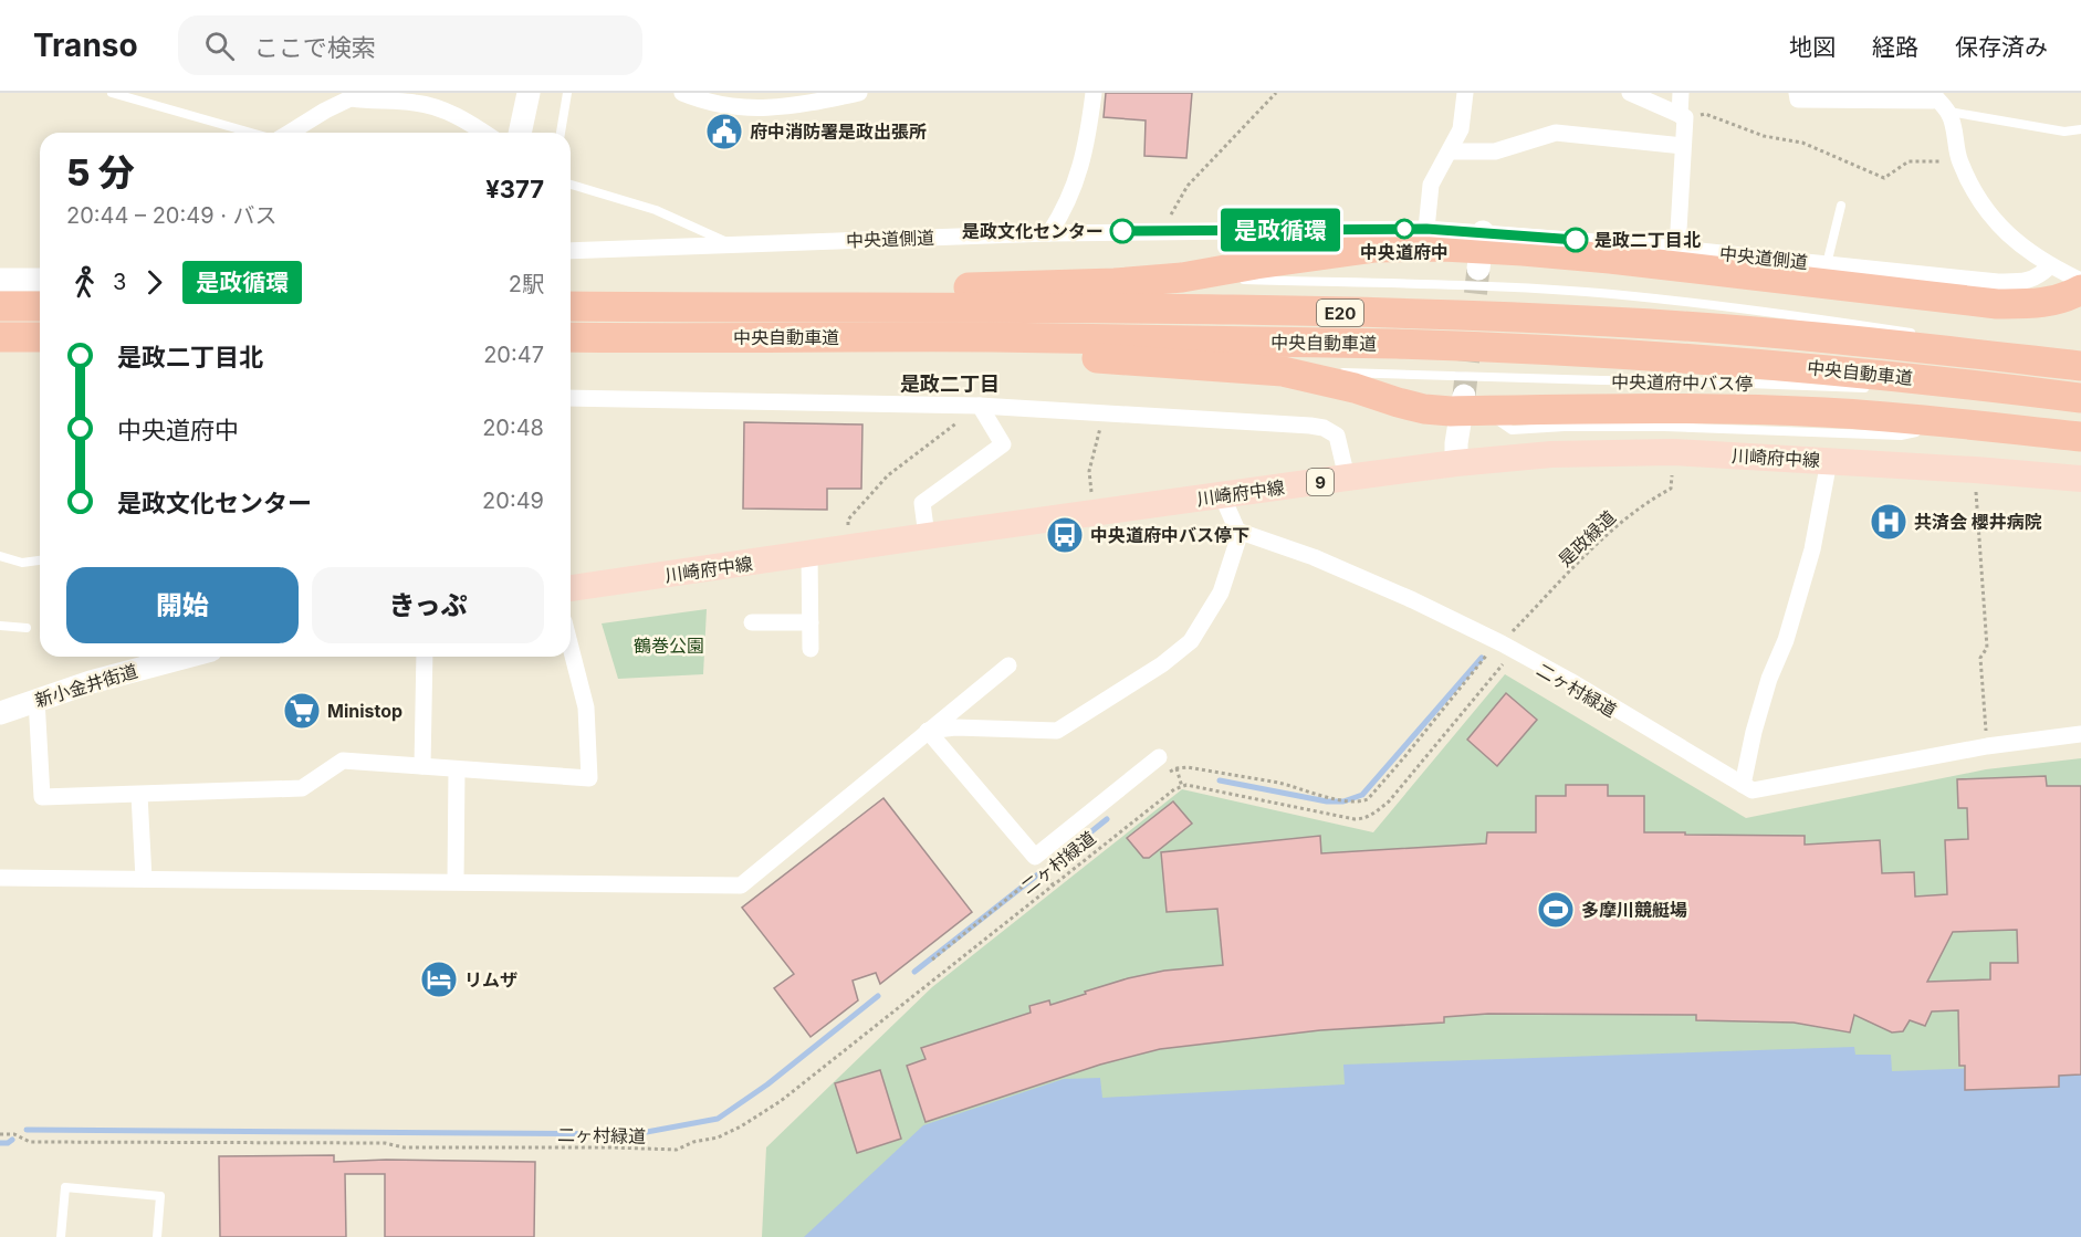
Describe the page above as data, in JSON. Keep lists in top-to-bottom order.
{
  "streets": {
    "highway": ["E20", "中央自動車道"],
    "main road": ["川崎府中線", "9", "新小金井街道"],
    "street": ["中央道側道"],
    "lane": ["中央道府中バス停"],
    "path": ["是政緑道", "二ヶ村緑道"]
  },
  "crossings": [
    ["川崎府中線", "是政緑道"]
  ],
  "districts": ["是政二丁目"],
  "parks": ["鶴巻公園"],
  "places": {
    "public building": ["府中消防署是政出張所"],
    "other": ["中央道府中", "是政文化センター", "是政二丁目北"],
    "hospital": ["共済会 櫻井病院"],
    "bus stop": ["中央道府中バス停下"],
    "supermarket": ["Ministop"],
    "sports": ["多摩川競艇場"],
    "hotel": ["リムザ"]
  },
  "lines": ["bus line 是政循環"],
  "page": {
    "header": "Transo",
    "search": "ここで検索",
    "nav": ["地図", "経路", "保存済み"],
    "on_map": "是政循環",
    "heading": ["5 分", "20:44 – 20:49 · バス", "¥377"],
    "legs": ["3", "是政循環", "2駅"],
    "list": [
      {
        "name": "是政二丁目北",
        "value": "20:47"
      },
      {
        "name": "中央道府中",
        "value": "20:48"
      },
      {
        "name": "是政文化センター",
        "value": "20:49"
      }
    ],
    "buttons": ["開始", "きっぷ"]
  }
}
